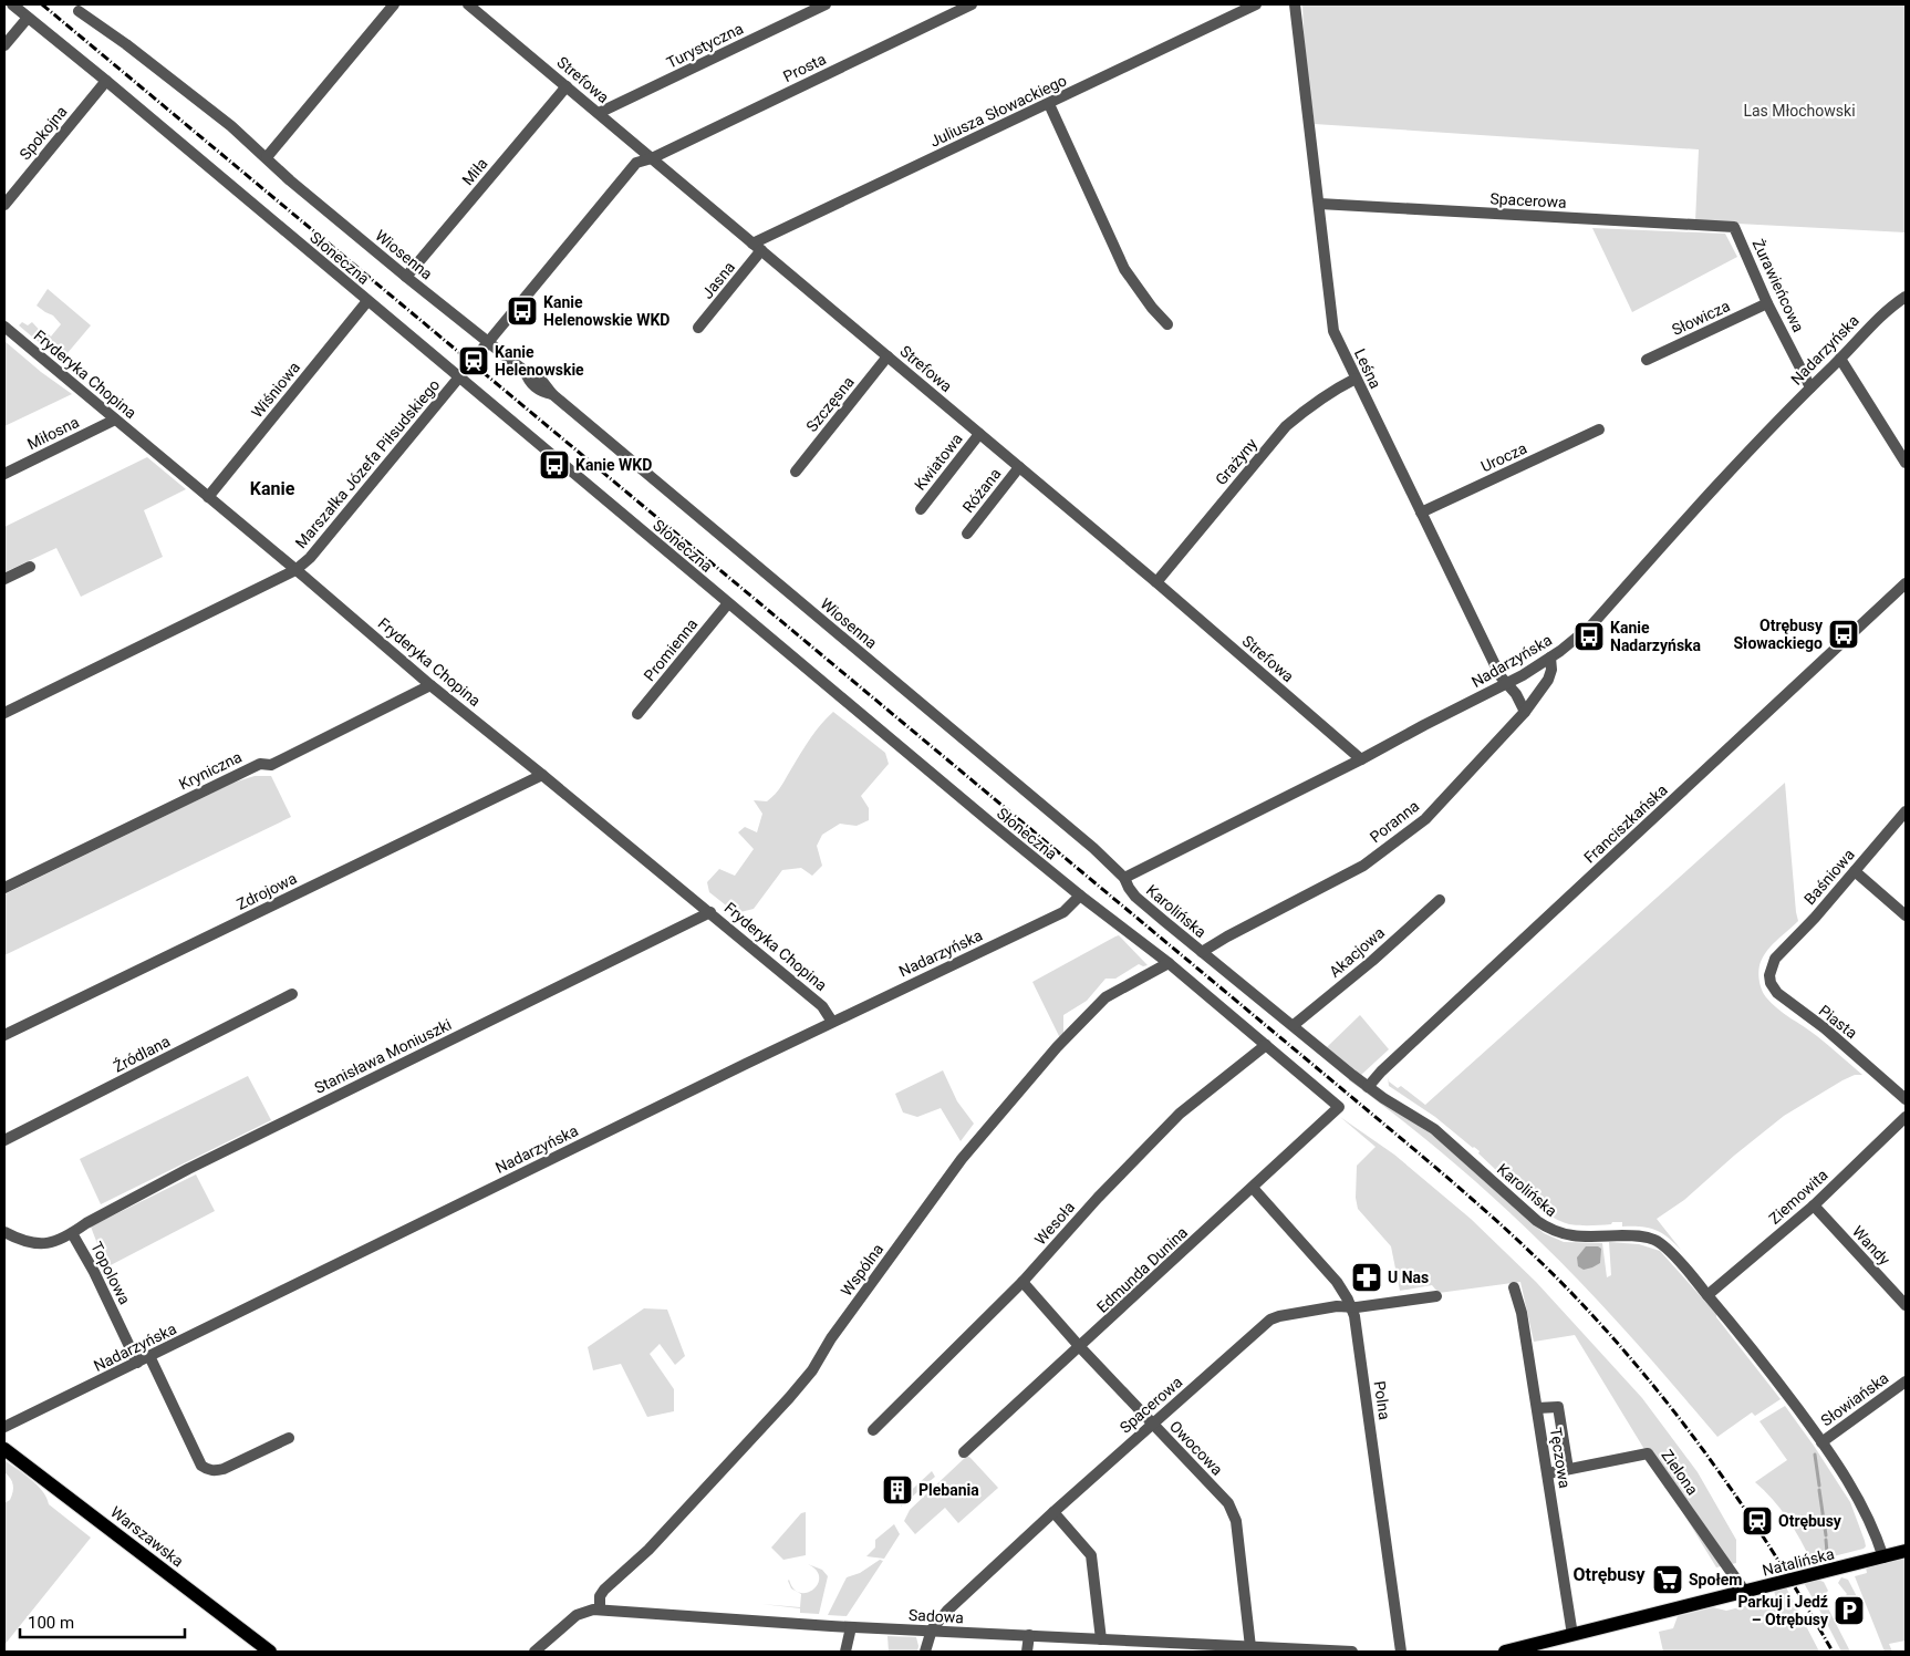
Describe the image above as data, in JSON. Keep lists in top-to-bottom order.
{
  "streets": {
    "main road": ["Warszawska", "Natalińska"],
    "street": [
      "Turystyczna",
      "Prosta",
      "Strefowa",
      "Juliusza Słowackiego",
      "Spokojna",
      "Miła",
      "Spacerowa",
      "Wiosenna",
      "Słoneczna",
      "Jasna",
      "Żurawieńcowa",
      "Słowicza",
      "Nadarzyńska",
      "Leśna",
      "Fryderyka Chopina",
      "Wiśniowa",
      "Szczęsna",
      "Miłosna",
      "Urocza",
      "Kwiatowa",
      "Grażyny",
      "Marszałka Józefa Piłsudskiego",
      "Różana",
      "Promienna",
      "Kryniczna",
      "Poranna",
      "Franciszkańska",
      "Baśniowa",
      "Zdrojowa",
      "Karolińska",
      "Akacjowa",
      "Piasta",
      "Źródlana",
      "Stanisława Moniuszki",
      "Ziemowita",
      "Wesoła",
      "Wandy",
      "Wspólna",
      "Edmunda Dunina",
      "Topolowa",
      "Słowiańska",
      "Polna",
      "Owocowa",
      "Tęczowa",
      "Zielona",
      "Sadowa"
    ]
  },
  "crossings": [
    ["Turystyczna", "Strefowa"],
    ["Prosta", "Strefowa"],
    ["Prosta", "Marszałka Józefa Piłsudskiego"],
    ["Strefowa", "Juliusza Słowackiego"],
    ["Strefowa", "Miła"],
    ["Strefowa", "Jasna"],
    ["Strefowa", "Nadarzyńska"],
    ["Strefowa", "Szczęsna"],
    ["Strefowa", "Kwiatowa"],
    ["Strefowa", "Grażyny"],
    ["Strefowa", "Marszałka Józefa Piłsudskiego"],
    ["Strefowa", "Różana"],
    ["Juliusza Słowackiego", "Jasna"],
    ["Spokojna", "Słoneczna"],
    ["Miła", "Wiosenna"],
    ["Spacerowa", "Żurawieńcowa"],
    ["Spacerowa", "Leśna"],
    ["Spacerowa", "Polna"],
    ["Spacerowa", "Owocowa"],
    ["Spacerowa", "Sadowa"],
    ["Wiosenna", "Nadarzyńska"],
    ["Wiosenna", "Marszałka Józefa Piłsudskiego"],
    ["Wiosenna", "Karolińska"],
    ["Słoneczna", "Nadarzyńska"],
    ["Słoneczna", "Wiśniowa"],
    ["Słoneczna", "Marszałka Józefa Piłsudskiego"],
    ["Słoneczna", "Promienna"],
    ["Słoneczna", "Wesoła"],
    ["Słoneczna", "Wspólna"],
    ["Słoneczna", "Edmunda Dunina"],
    ["Żurawieńcowa", "Słowicza"],
    ["Żurawieńcowa", "Nadarzyńska"],
    ["Nadarzyńska", "Leśna"],
    ["Nadarzyńska", "Fryderyka Chopina"],
    ["Nadarzyńska", "Poranna"],
    ["Nadarzyńska", "Karolińska"],
    ["Nadarzyńska", "Topolowa"],
    ["Leśna", "Urocza"],
    ["Leśna", "Grażyny"],
    ["Leśna", "Poranna"],
    ["Fryderyka Chopina", "Wiśniowa"],
    ["Fryderyka Chopina", "Miłosna"],
    ["Fryderyka Chopina", "Marszałka Józefa Piłsudskiego"],
    ["Fryderyka Chopina", "Kryniczna"],
    ["Fryderyka Chopina", "Zdrojowa"],
    ["Fryderyka Chopina", "Stanisława Moniuszki"],
    ["Poranna", "Karolińska"],
    ["Franciszkańska", "Karolińska"],
    ["Baśniowa", "Piasta"],
    ["Karolińska", "Akacjowa"],
    ["Karolińska", "Ziemowita"],
    ["Karolińska", "Słowiańska"],
    ["Karolińska", "Natalińska"],
    ["Stanisława Moniuszki", "Topolowa"],
    ["Ziemowita", "Wandy"],
    ["Wesoła", "Owocowa"],
    ["Wspólna", "Sadowa"],
    ["Edmunda Dunina", "Polna"],
    ["Edmunda Dunina", "Owocowa"],
    ["Owocowa", "Sadowa"],
    ["Tęczowa", "Zielona"],
    ["Tęczowa", "Natalińska"],
    ["Zielona", "Natalińska"]
  ],
  "districts": ["Kanie", "Otrębusy"],
  "parks": ["Las Młochowski"],
  "places": {
    "bus stop": [
      "Kanie Helenowskie WKD",
      "Kanie WKD",
      "Otrębusy Słowackiego",
      "Kanie Nadarzyńska"
    ],
    "station": ["Kanie Helenowskie", "Otrębusy"],
    "pharmacy": ["U Nas"],
    "building": ["Plebania"],
    "supermarket": ["Społem"],
    "parking": ["Parkuj i Jedź – Otrębusy"]
  },
  "scale_bar": "100 m"
}
